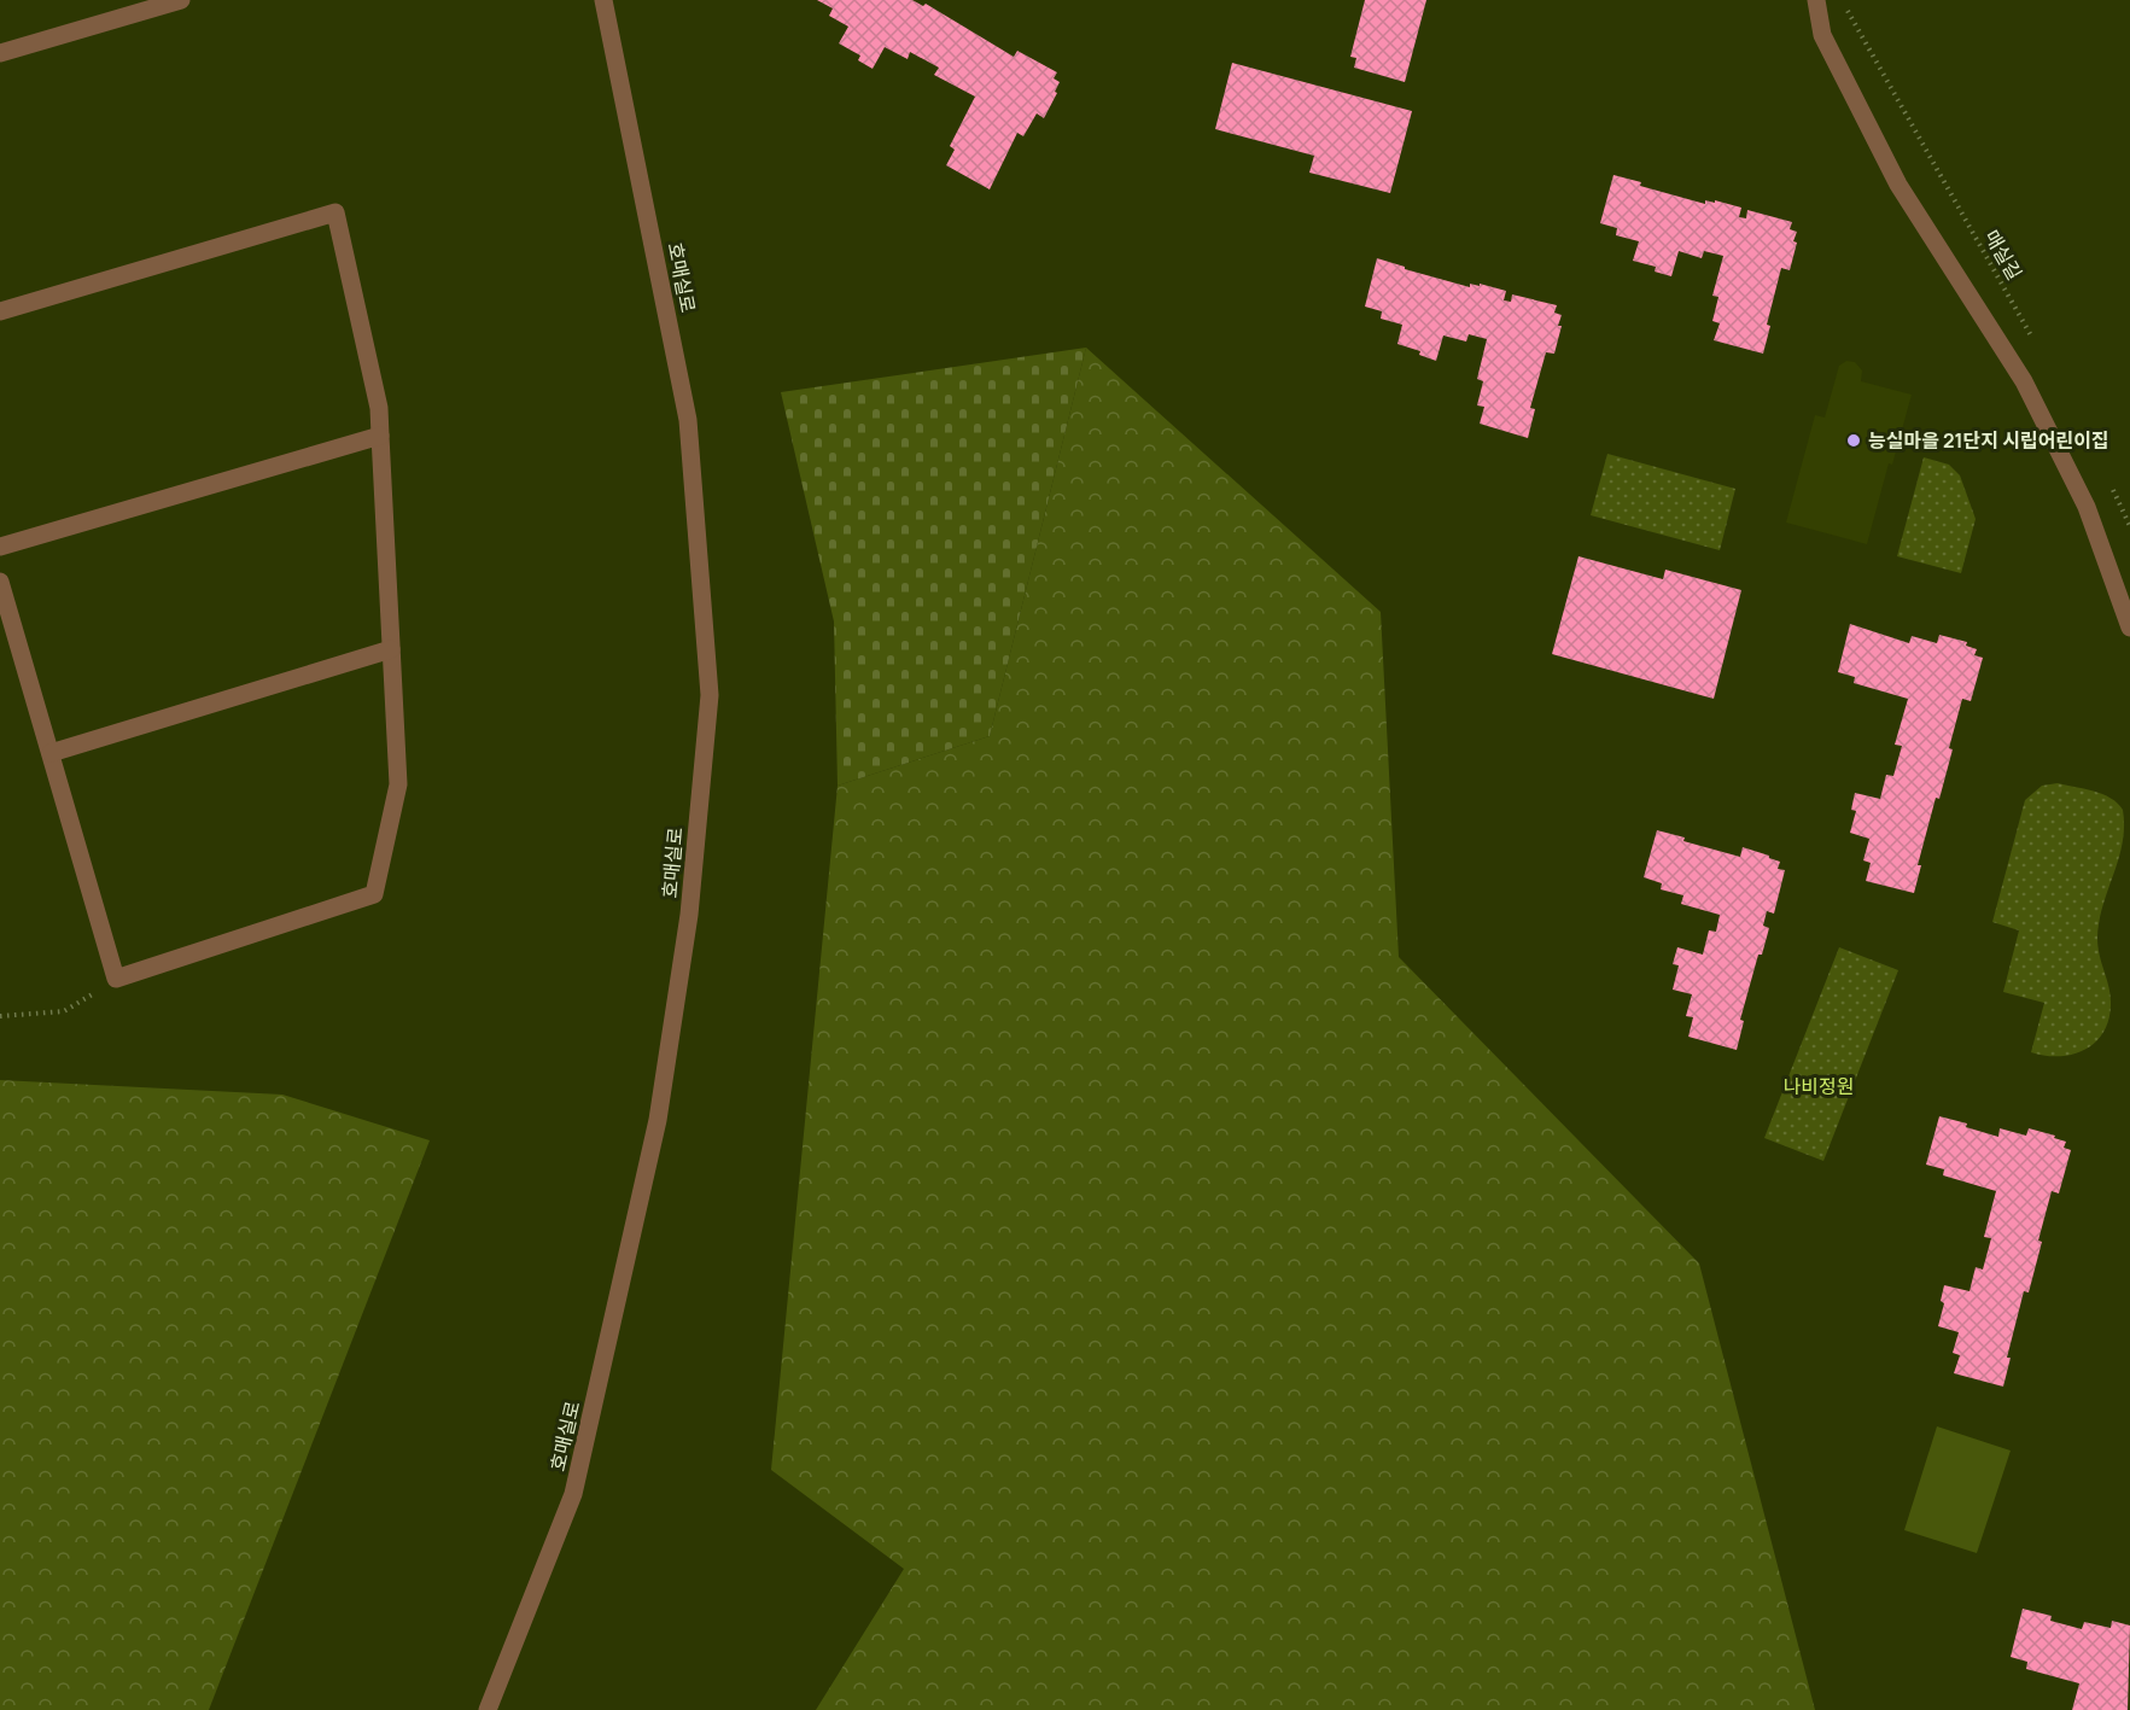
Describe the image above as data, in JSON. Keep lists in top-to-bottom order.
{
  "streets": {
    "street": ["호매실로"],
    "path": ["매실길"]
  },
  "parks": ["나비정원"],
  "places": ["능실마을 21단지 시립어린이집"]
}
